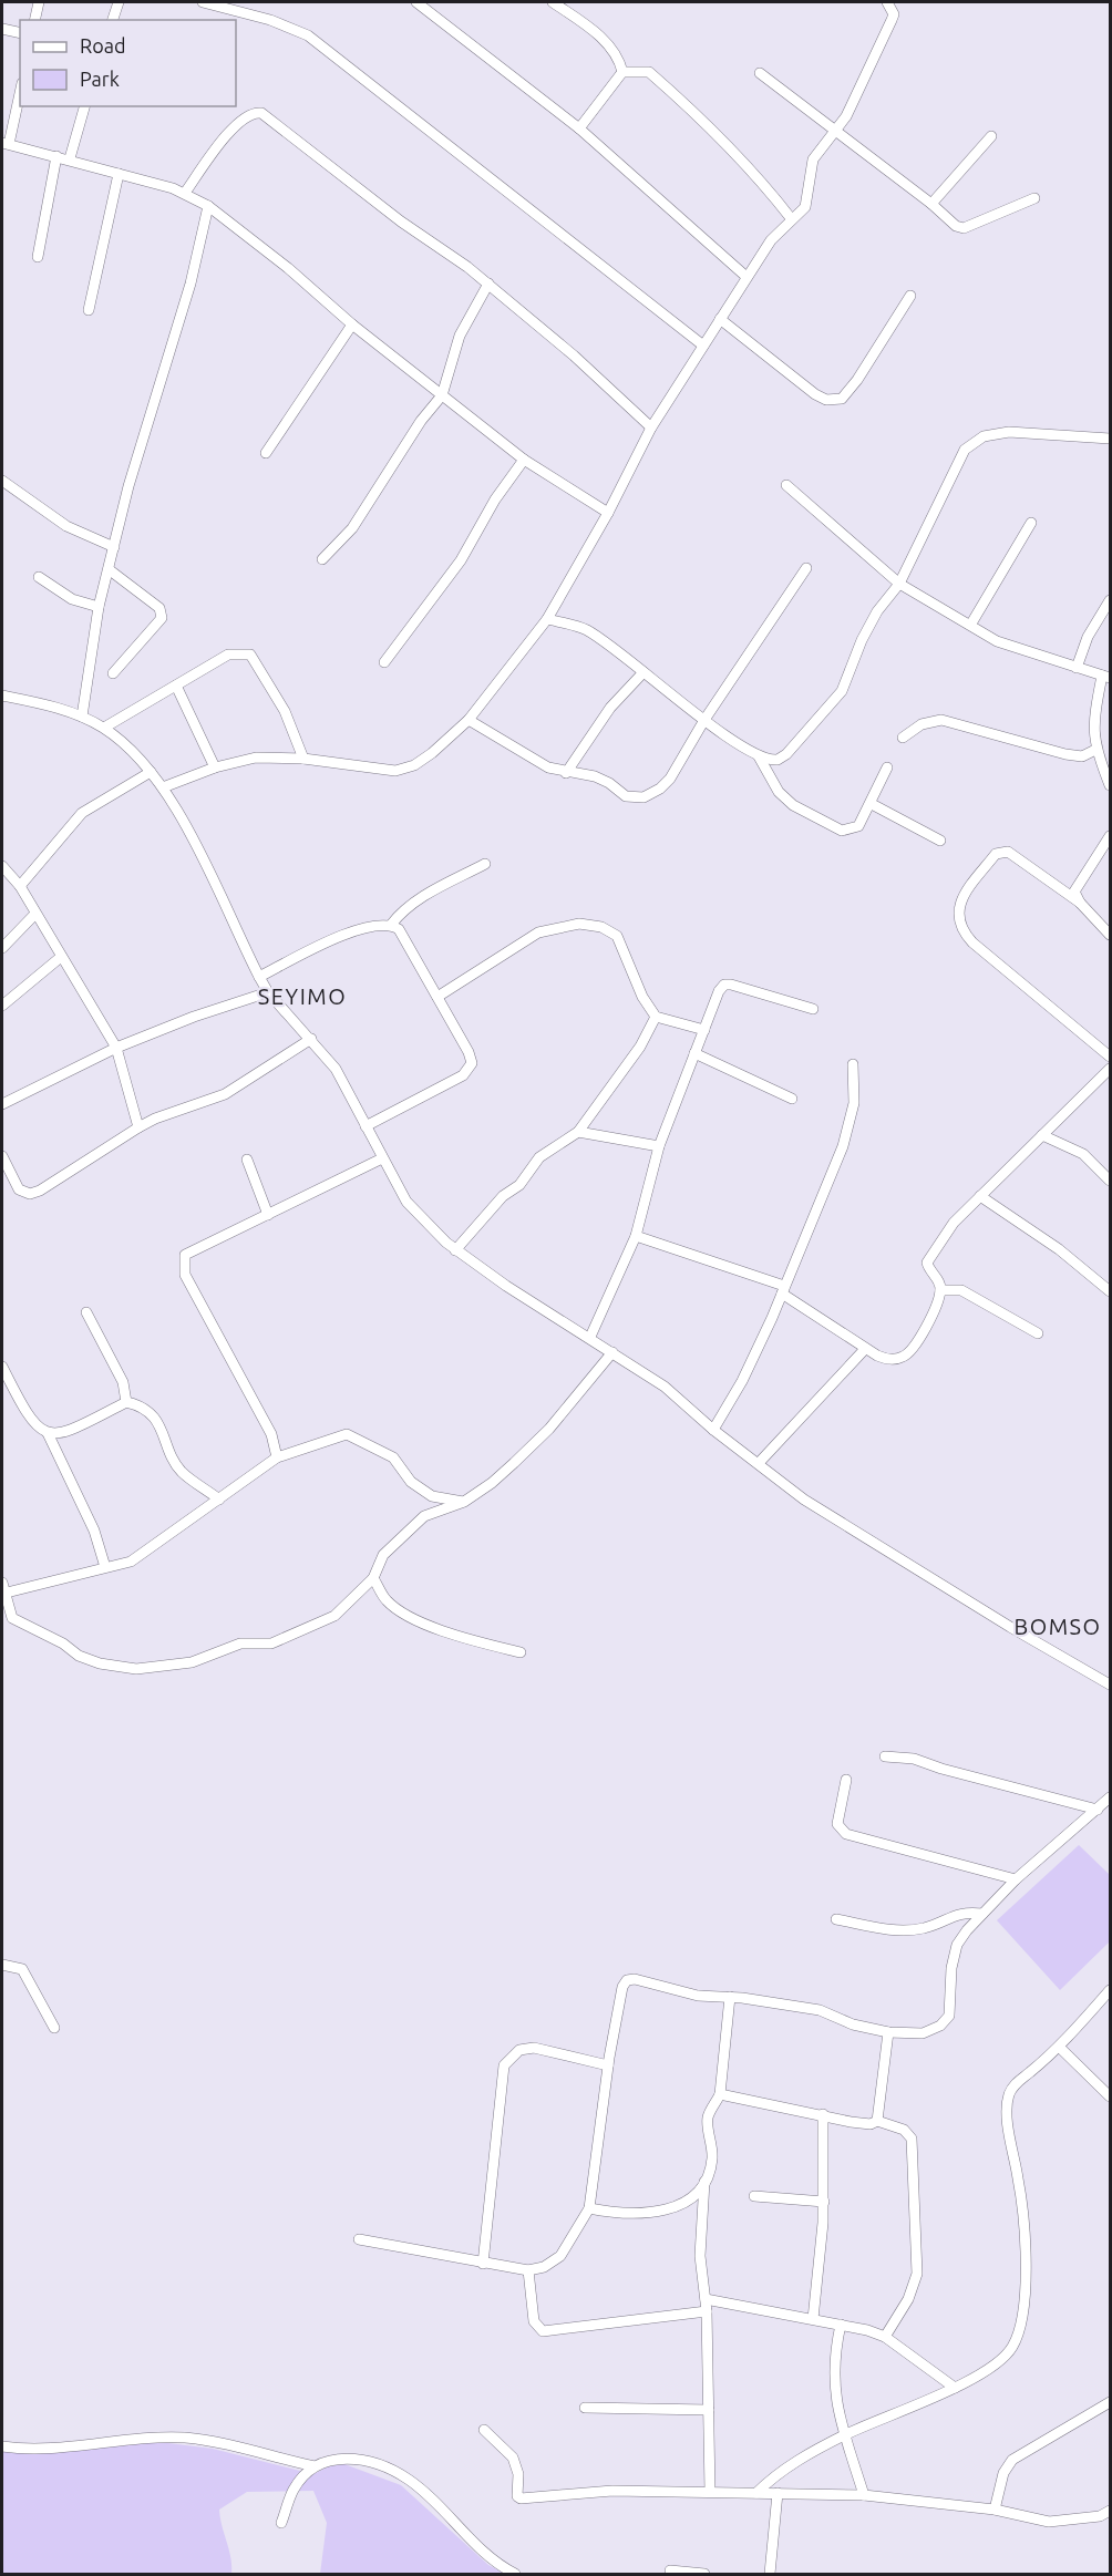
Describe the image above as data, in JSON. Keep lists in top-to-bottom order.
{
  "districts": ["SEYIMO", "BOMSO"],
  "legend": ["Road", "Park"]
}
